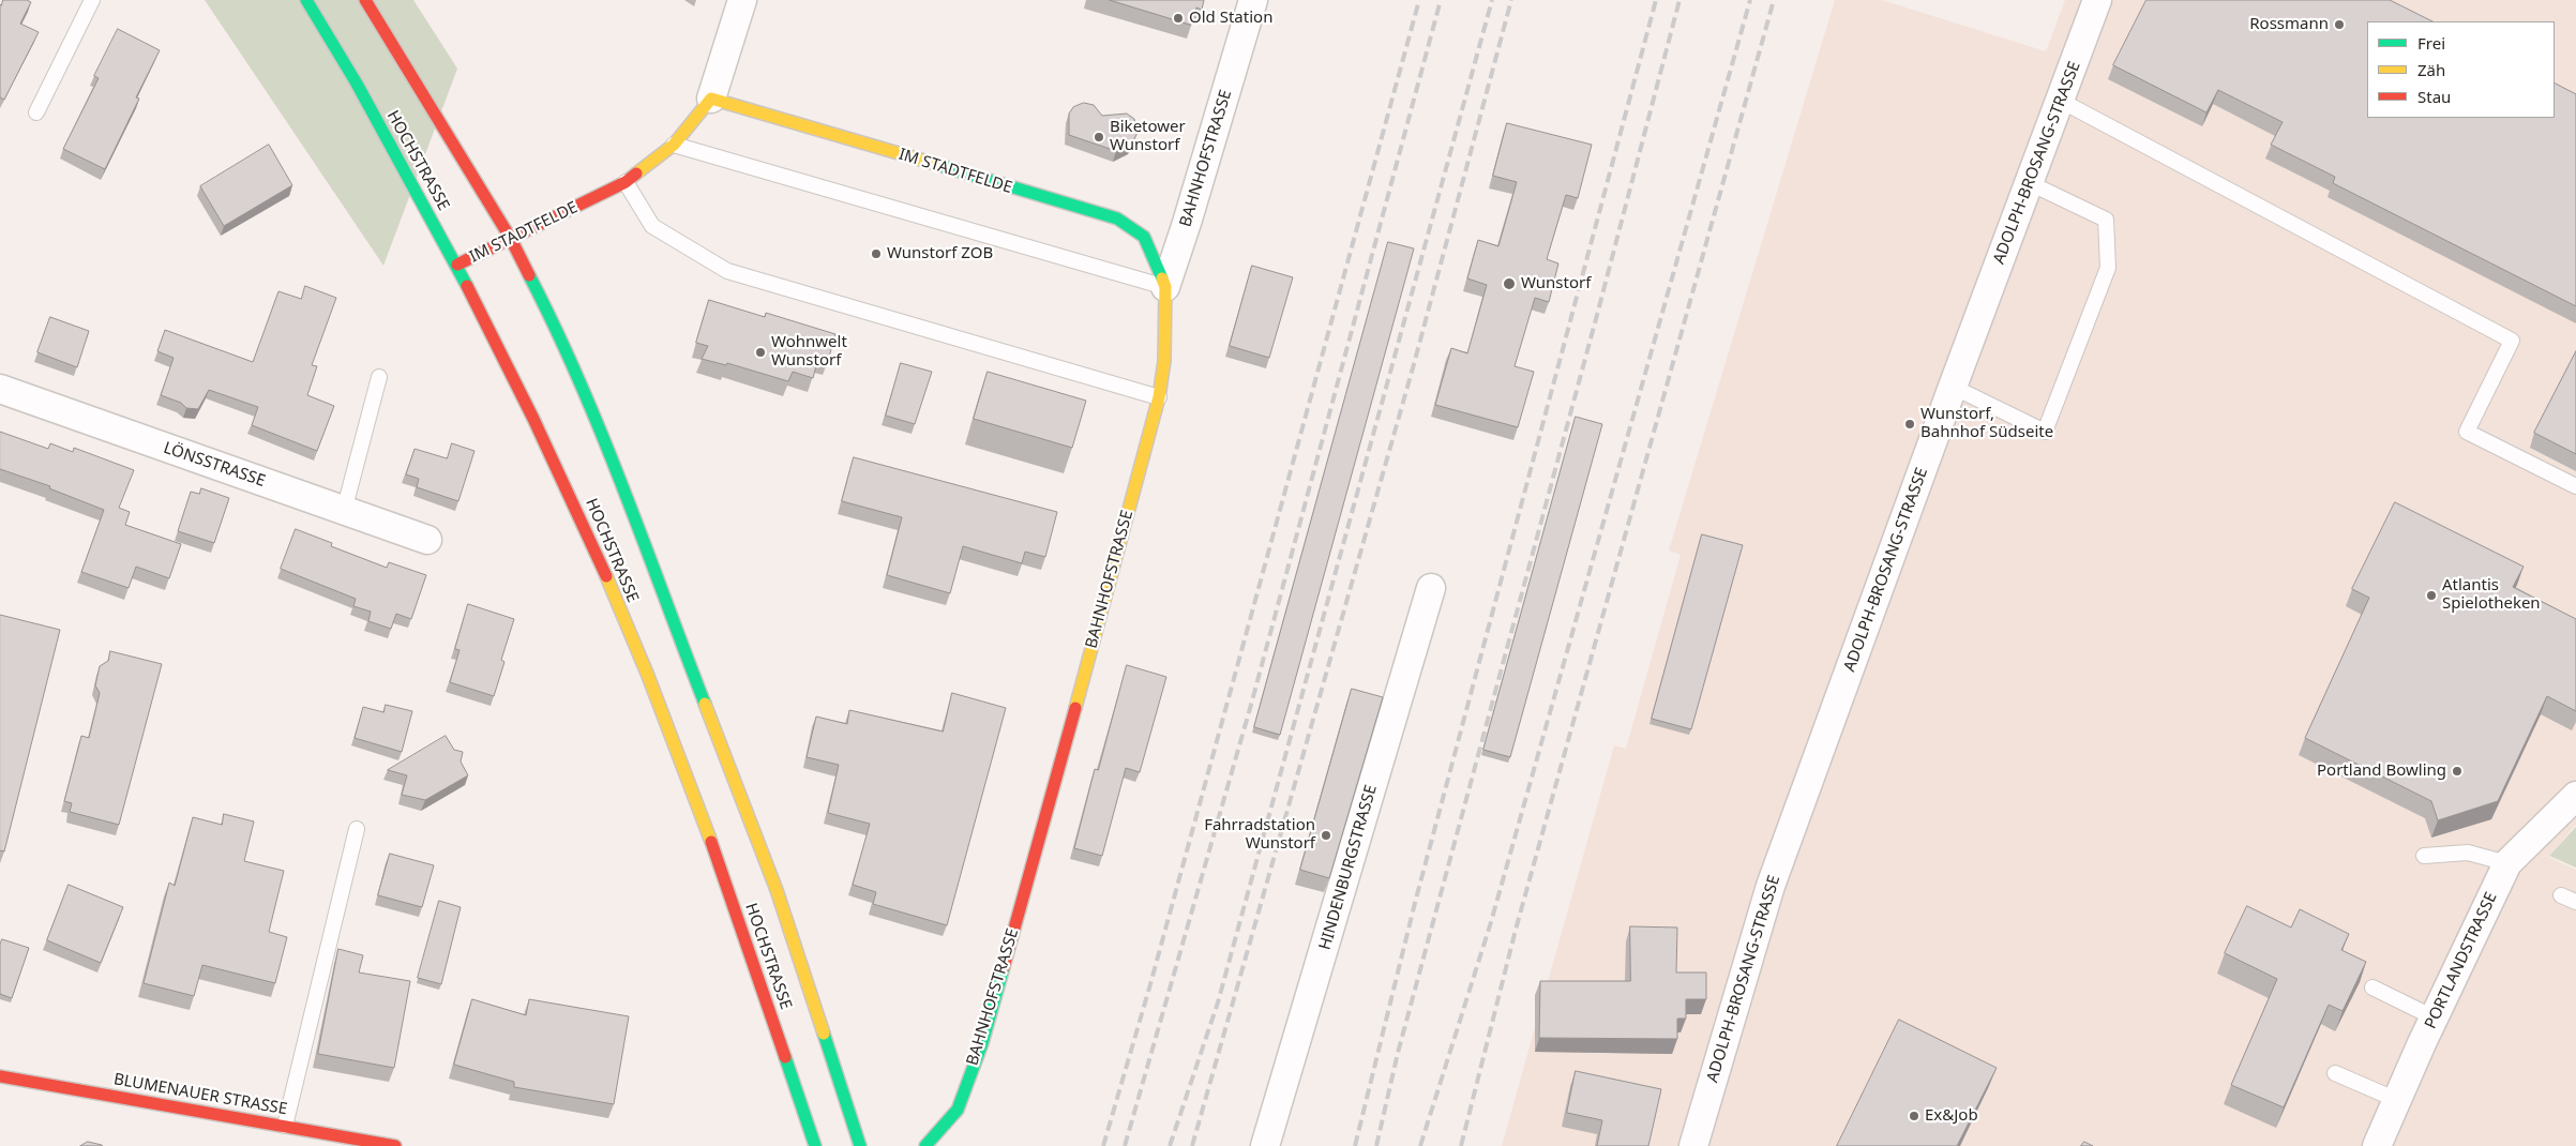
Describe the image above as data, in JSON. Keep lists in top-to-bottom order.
{
  "streets": {
    "main road": [
      "BAHNHOFSTRASSE",
      "HOCHSTRASSE",
      "IM STADTFELDE",
      "BLUMENAUER STRASSE"
    ],
    "street": [
      "ADOLPH-BROSANG-STRASSE",
      "LÖNSSTRASSE",
      "HINDENBURGSTRASSE",
      "PORTLANDSTRASSE"
    ]
  },
  "crossings": [
    ["BAHNHOFSTRASSE", "IM STADTFELDE"],
    ["HOCHSTRASSE", "IM STADTFELDE"]
  ],
  "places": [
    "Old Station",
    "Rossmann",
    "Biketower Wunstorf",
    "Wunstorf ZOB",
    "Wunstorf",
    "Wohnwelt Wunstorf",
    "Wunstorf, Bahnhof Südseite",
    "Atlantis Spielotheken",
    "Portland Bowling",
    "Fahrradstation Wunstorf",
    "Ex&Job"
  ],
  "legend": ["Frei", "Zäh", "Stau"]
}
